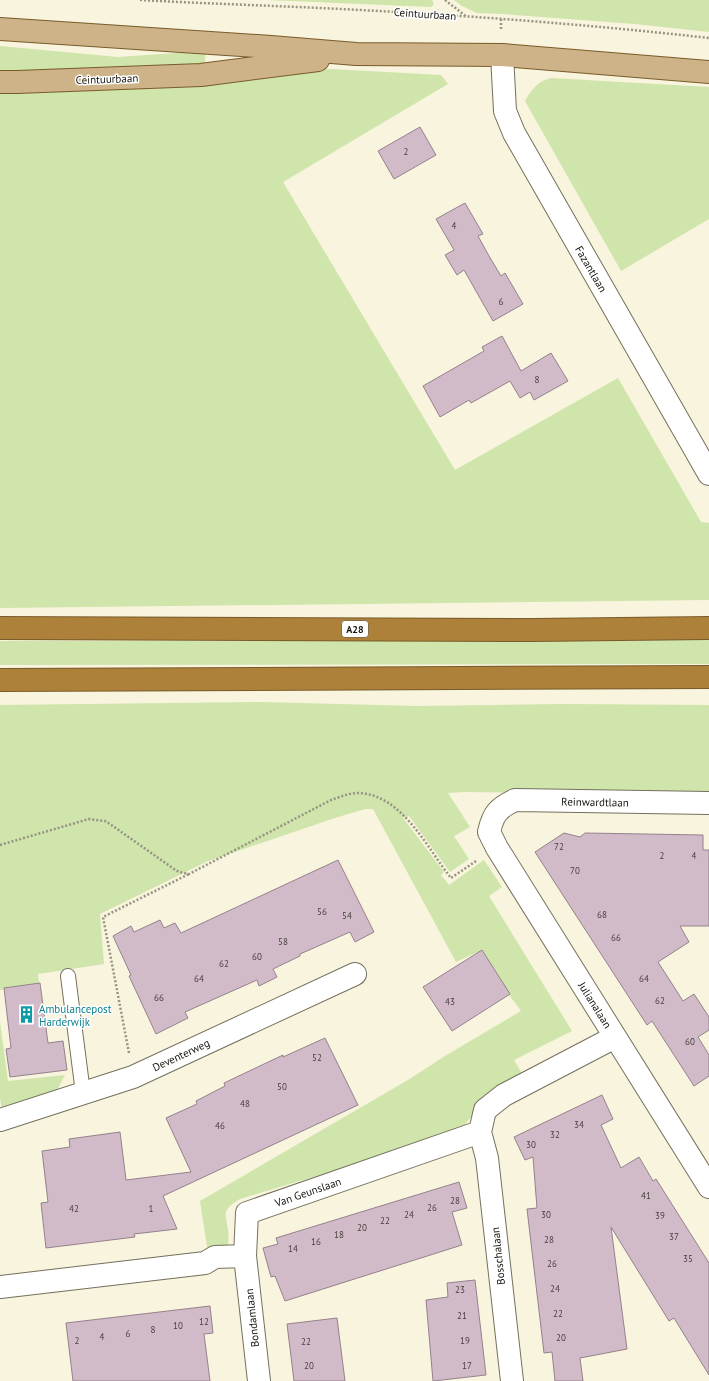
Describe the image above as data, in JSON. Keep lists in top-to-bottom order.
{
  "streets": {
    "highway": ["A28"],
    "main road": ["Ceintuurbaan"],
    "street": [
      "Fazantlaan",
      "Reinwardtlaan",
      "Julianalaan",
      "Deventerweg",
      "Van Geunslaan",
      "Bosschalaan",
      "Bondamlaan"
    ]
  },
  "crossings": [
    ["Ceintuurbaan", "Fazantlaan"],
    ["Reinwardtlaan", "Julianalaan"],
    ["Van Geunslaan", "Bosschalaan"],
    ["Van Geunslaan", "Bondamlaan"]
  ],
  "places": {
    "building": ["Ambulancepost Harderwijk"]
  },
  "house_numbers": [
    "2",
    "4",
    "6",
    "8",
    "72",
    "2",
    "4",
    "70",
    "56",
    "68",
    "54",
    "66",
    "58",
    "60",
    "62",
    "64",
    "64",
    "66",
    "62",
    "43",
    "60",
    "52",
    "50",
    "48",
    "34",
    "46",
    "32",
    "30",
    "41",
    "28",
    "26",
    "42",
    "1",
    "24",
    "30",
    "39",
    "22",
    "20",
    "18",
    "37",
    "28",
    "16",
    "14",
    "35",
    "26",
    "24",
    "23",
    "22",
    "21",
    "12",
    "10",
    "8",
    "6",
    "4",
    "20",
    "2",
    "19",
    "22",
    "20",
    "17"
  ]
}
